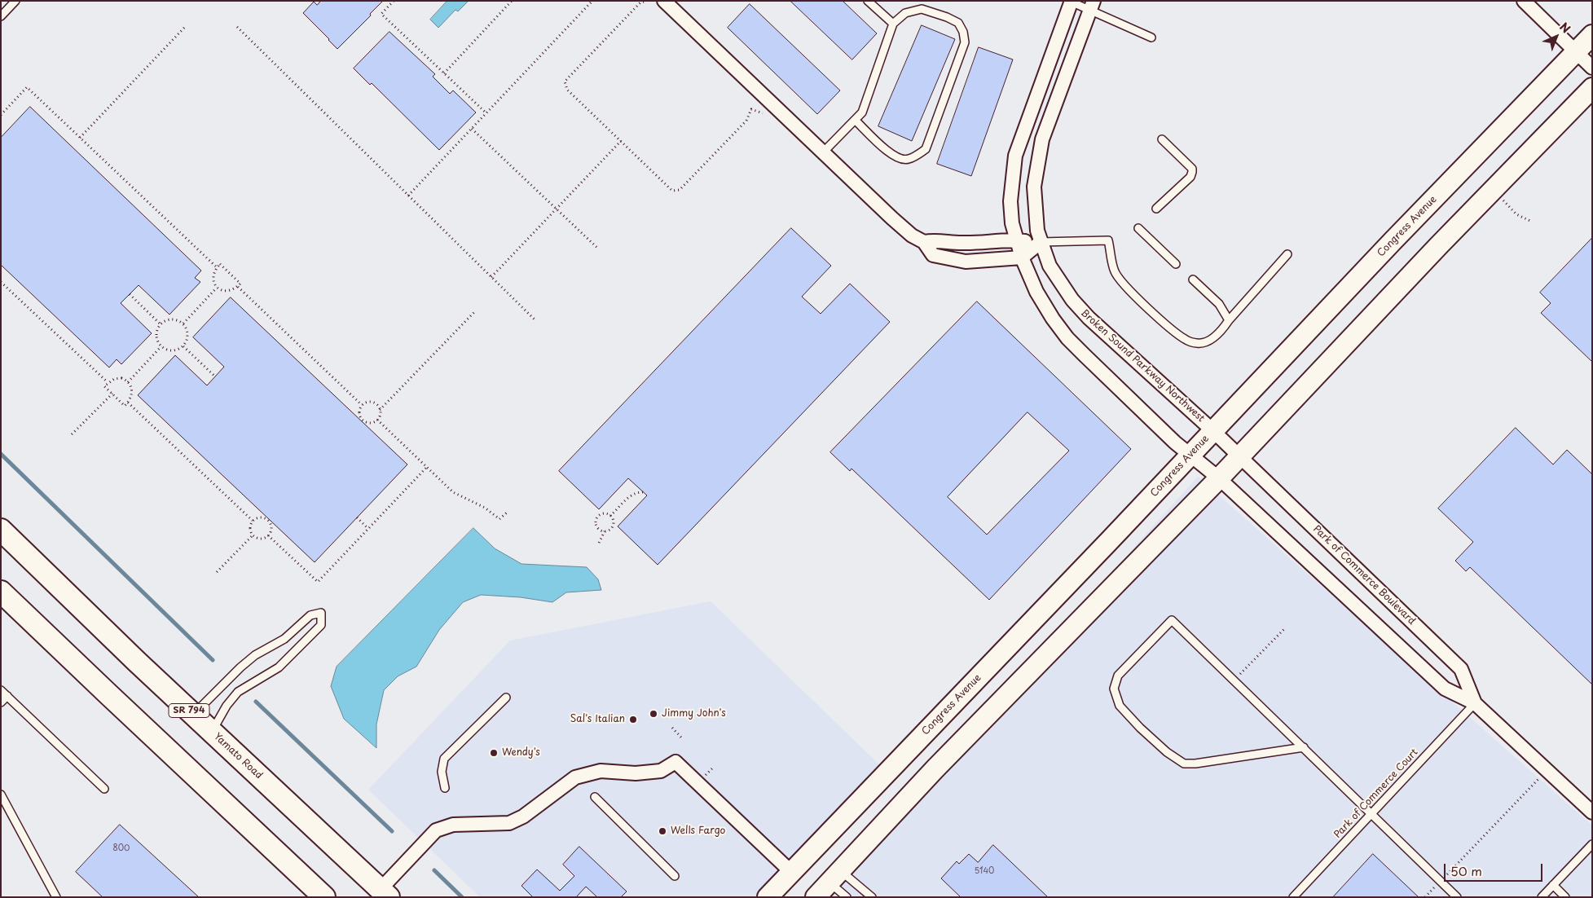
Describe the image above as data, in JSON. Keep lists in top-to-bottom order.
{
  "streets": {
    "main road": ["Congress Avenue", "SR 794", "Yamato Road"],
    "street": ["Broken Sound Parkway Northwest", "Park of Commerce Boulevard"],
    "lane": ["Park of Commerce Court"]
  },
  "crossings": [
    ["Congress Avenue", "Broken Sound Parkway Northwest"],
    ["Congress Avenue", "Park of Commerce Boulevard"],
    ["Broken Sound Parkway Northwest", "Park of Commerce Boulevard"],
    ["Park of Commerce Boulevard", "Park of Commerce Court"]
  ],
  "places": [
    "Jimmy John's",
    "Sal's Italian",
    "Wendy's",
    "Wells Fargo"
  ],
  "house_numbers": ["800", "5140"],
  "scale_bar": "50 m",
  "north": "top right"
}
